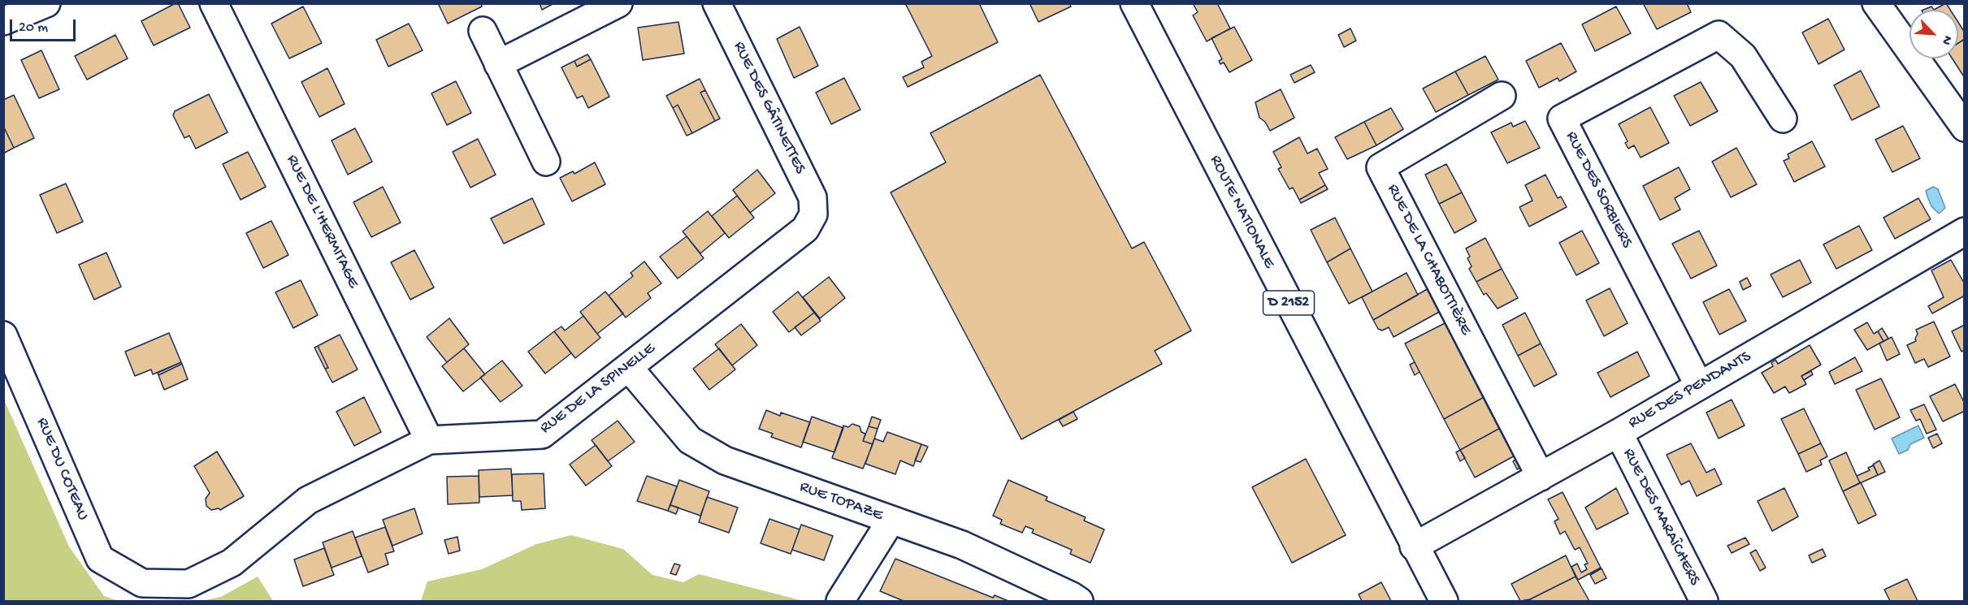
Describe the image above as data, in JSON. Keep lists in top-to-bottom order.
{
  "streets": {
    "street": [
      "RUE DES GÂTINETTES",
      "RUE DES SORBIERS",
      "ROUTE NATIONALE",
      "RUE DE L'HERMITAGE",
      "RUE DE LA CHABOTTIÈRE",
      "D 2152",
      "RUE DE LA SPINELLE",
      "RUE DES PENDANTS",
      "RUE DU COTEAU",
      "RUE TOPAZE",
      "RUE DES MARAÎCHERS"
    ]
  },
  "crossings": [
    ["RUE DES GÂTINETTES", "RUE DE LA SPINELLE"],
    ["RUE DES SORBIERS", "RUE DES PENDANTS"],
    ["ROUTE NATIONALE", "RUE DES PENDANTS"],
    ["RUE DE L'HERMITAGE", "RUE DE LA SPINELLE"],
    ["RUE DE LA CHABOTTIÈRE", "RUE DES PENDANTS"],
    ["RUE DE LA SPINELLE", "RUE DU COTEAU"],
    ["RUE DE LA SPINELLE", "RUE TOPAZE"],
    ["RUE DES PENDANTS", "RUE DES MARAÎCHERS"]
  ],
  "scale_bar": "20 m",
  "north": "bottom right"
}
